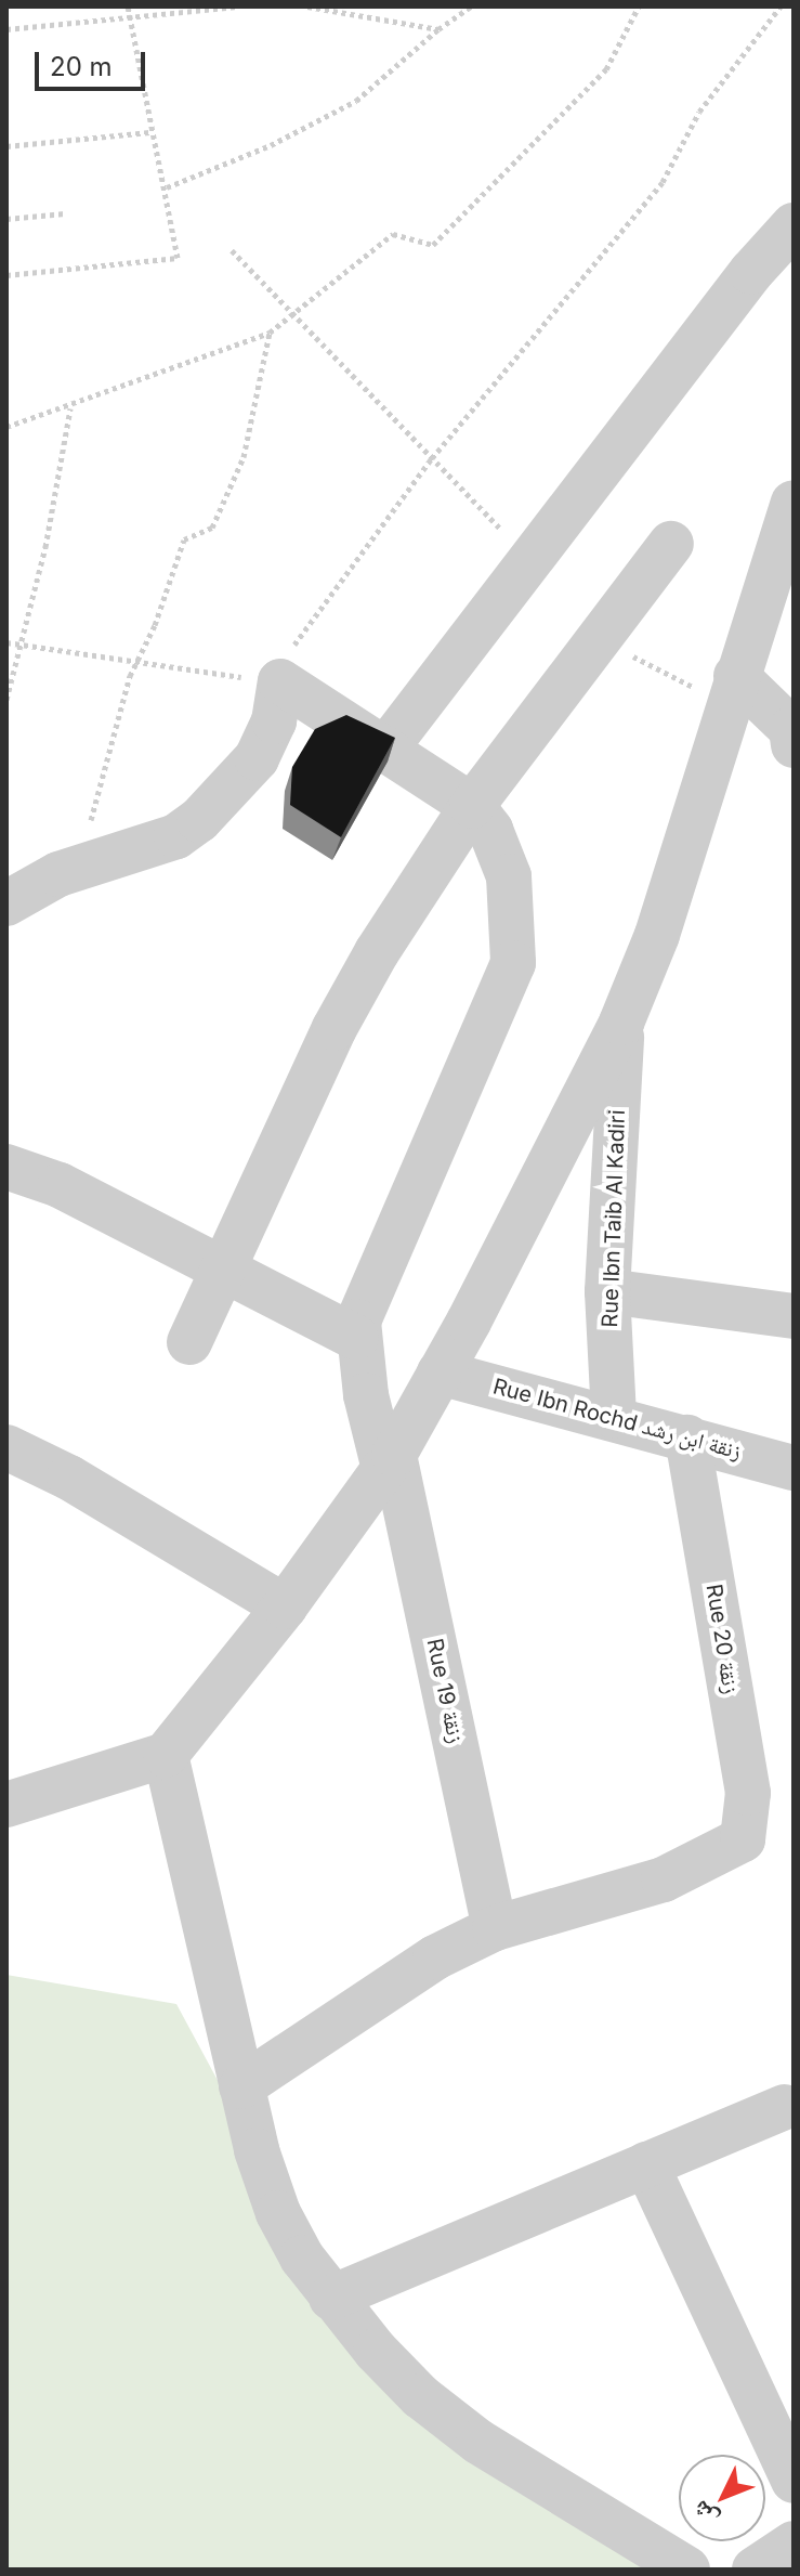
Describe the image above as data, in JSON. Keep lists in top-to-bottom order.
{
  "streets": {
    "street": [
      "Rue Ibn Taib Al Kadiri",
      "Rue Ibn Rochd زنقة ابن رشد",
      "Rue 20 زنقة",
      "Rue 19 زنقة"
    ]
  },
  "crossings": [
    ["Rue Ibn Taib Al Kadiri", "Rue Ibn Rochd زنقة ابن رشد"],
    ["Rue Ibn Rochd زنقة ابن رشد", "Rue 20 زنقة"],
    ["Rue 20 زنقة", "Rue 19 زنقة"]
  ],
  "scale_bar": "20 m",
  "north": "bottom left"
}
